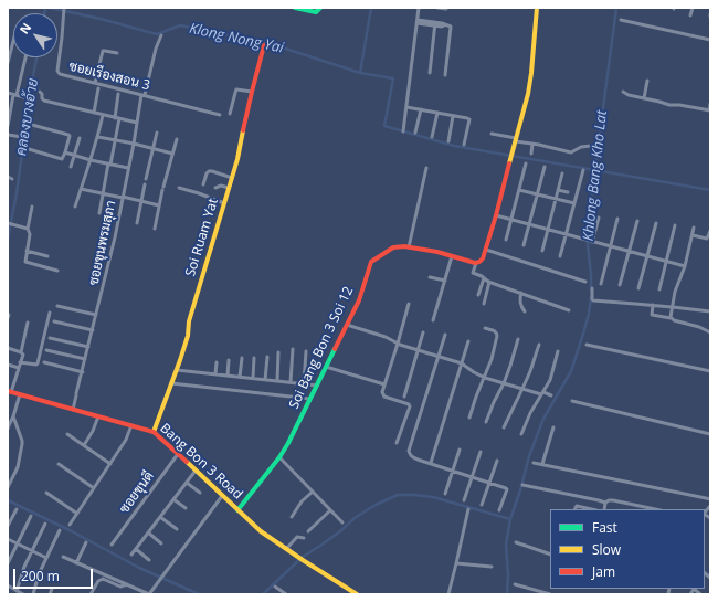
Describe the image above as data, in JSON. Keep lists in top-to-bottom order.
{
  "streets": {
    "street": [
      "ซอยเรืองสอน 3",
      "Soi Ruam Yat",
      "ซอยขุนพรมสุภา",
      "Soi Bang Bon 3 Soi 12",
      "Bang Bon 3 Road",
      "ซอยขุนดี"
    ]
  },
  "crossings": [
    ["ซอยเรืองสอน 3", "ซอยขุนพรมสุภา"],
    ["Soi Ruam Yat", "Bang Bon 3 Road"],
    ["ซอยขุนพรมสุภา", "Bang Bon 3 Road"],
    ["Soi Bang Bon 3 Soi 12", "Bang Bon 3 Road"],
    ["Bang Bon 3 Road", "ซอยขุนดี"]
  ],
  "water": ["Klong Nong Yai", "คลองบางอ้าย", "Khlong Bang Kho Lat"],
  "legend": ["Fast", "Slow", "Jam"],
  "scale_bar": "200 m",
  "north": "top left"
}
